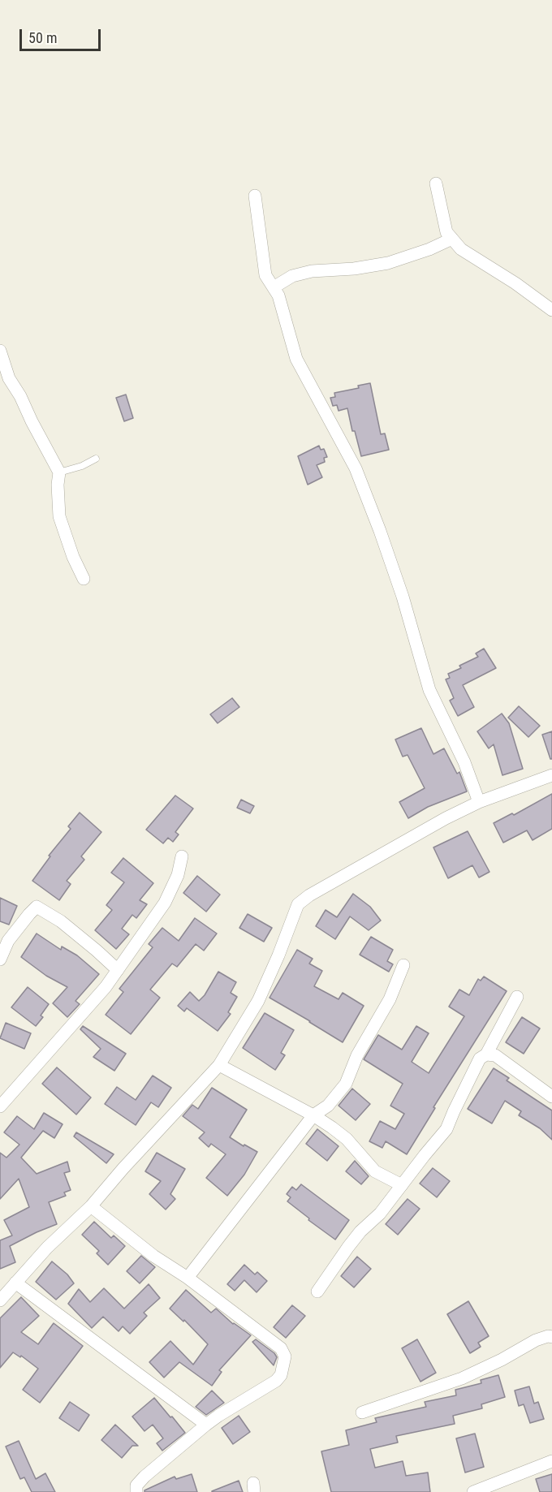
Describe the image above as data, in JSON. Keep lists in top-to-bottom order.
{
  "scale_bar": "50 m"
}
